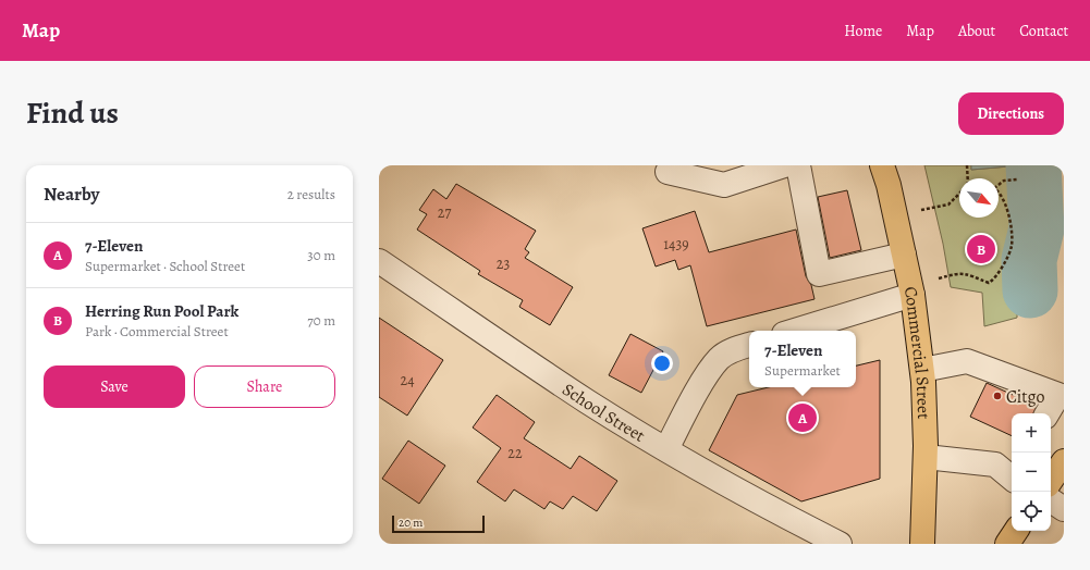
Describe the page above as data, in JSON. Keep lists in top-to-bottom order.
{
  "streets": {
    "main road": ["Commercial Street"],
    "street": ["School Street"]
  },
  "places": ["Citgo"],
  "house_numbers": [
    "27",
    "1439",
    "23",
    "24",
    "22"
  ],
  "scale_bar": "20 m",
  "north": "bottom right",
  "page": {
    "header": "Map",
    "nav": [
      "Home",
      "Map",
      "About",
      "Contact"
    ],
    "title": "Find us",
    "buttons": [
      "Directions",
      ["Save", "Share"]
    ],
    "heading": ["Nearby", "2 results"],
    "list": [
      {
        "mark": "A",
        "name": "7-Eleven",
        "note": "Supermarket · School Street",
        "value": "30 m"
      },
      {
        "mark": "B",
        "name": "Herring Run Pool Park",
        "note": "Park · Commercial Street",
        "value": "70 m"
      }
    ],
    "pins": ["B", "A"],
    "popup": ["7-Eleven", "Supermarket"],
    "map_buttons": ["+", "−"],
    "scale": "20 m"
  }
}
